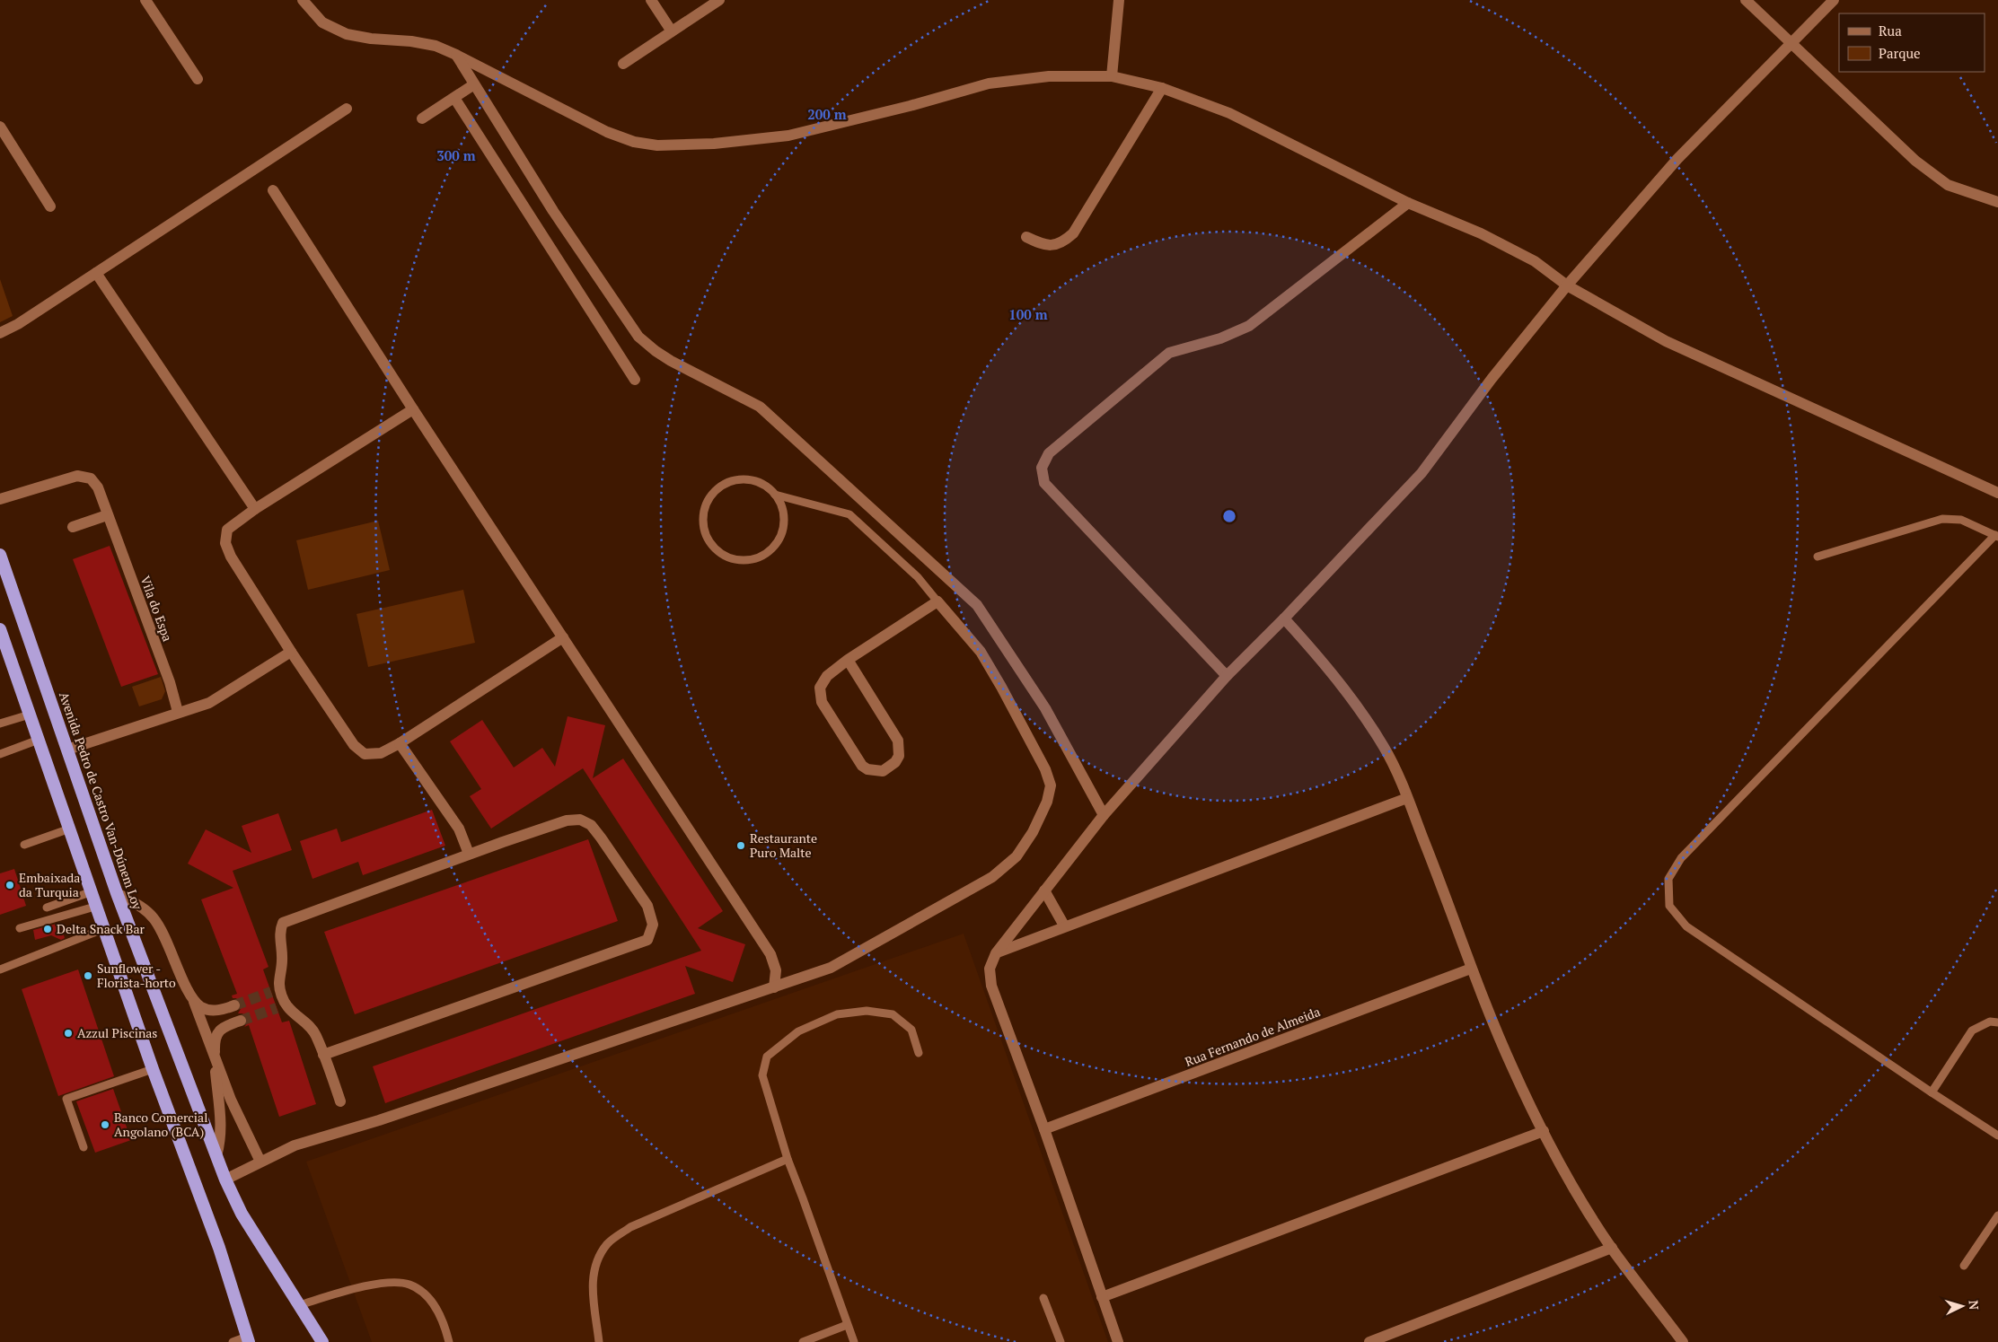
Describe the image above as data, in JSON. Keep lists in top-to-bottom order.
{
  "streets": {
    "highway": ["Avenida Pedro de Castro Van-Dúnem Loy"],
    "street": ["Vila do Espa", "Rua Fernando de Almeida"]
  },
  "places": [
    "Restaurante Puro Malte",
    "Embaixada da Turquia",
    "Delta Snack Bar",
    "Sunflower - Florista-horto",
    "Azzul Piscinas",
    "Banco Comercial Angolano (BCA)"
  ],
  "legend": ["Rua", "Parque"],
  "north": "right",
  "rings": ["200 m", "300 m", "100 m"]
}
